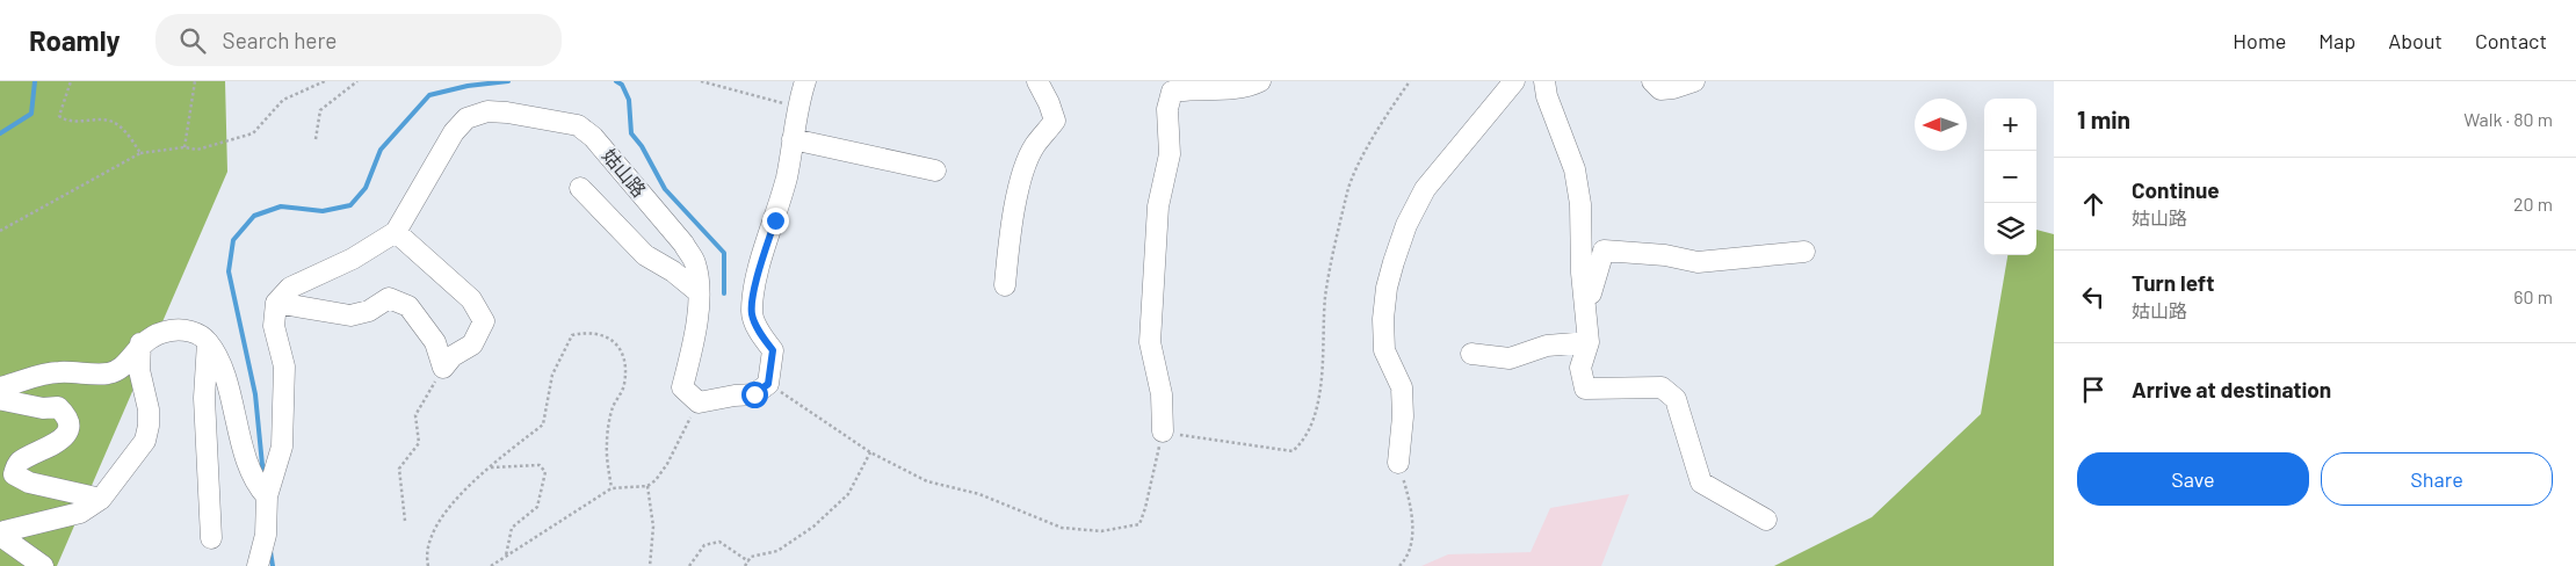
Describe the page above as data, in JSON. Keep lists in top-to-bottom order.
{
  "streets": {
    "street": ["姑山路"]
  },
  "north": "left",
  "page": {
    "header": "Roamly",
    "search": "Search here",
    "nav": [
      "Home",
      "Map",
      "About",
      "Contact"
    ],
    "heading": ["1 min", "Walk · 80 m"],
    "map_buttons": ["+", "−"],
    "list": [
      ["Continue", "姑山路", "20 m"],
      ["Turn left", "姑山路", "60 m"],
      "Arrive at destination"
    ],
    "buttons": ["Save", "Share"]
  }
}
